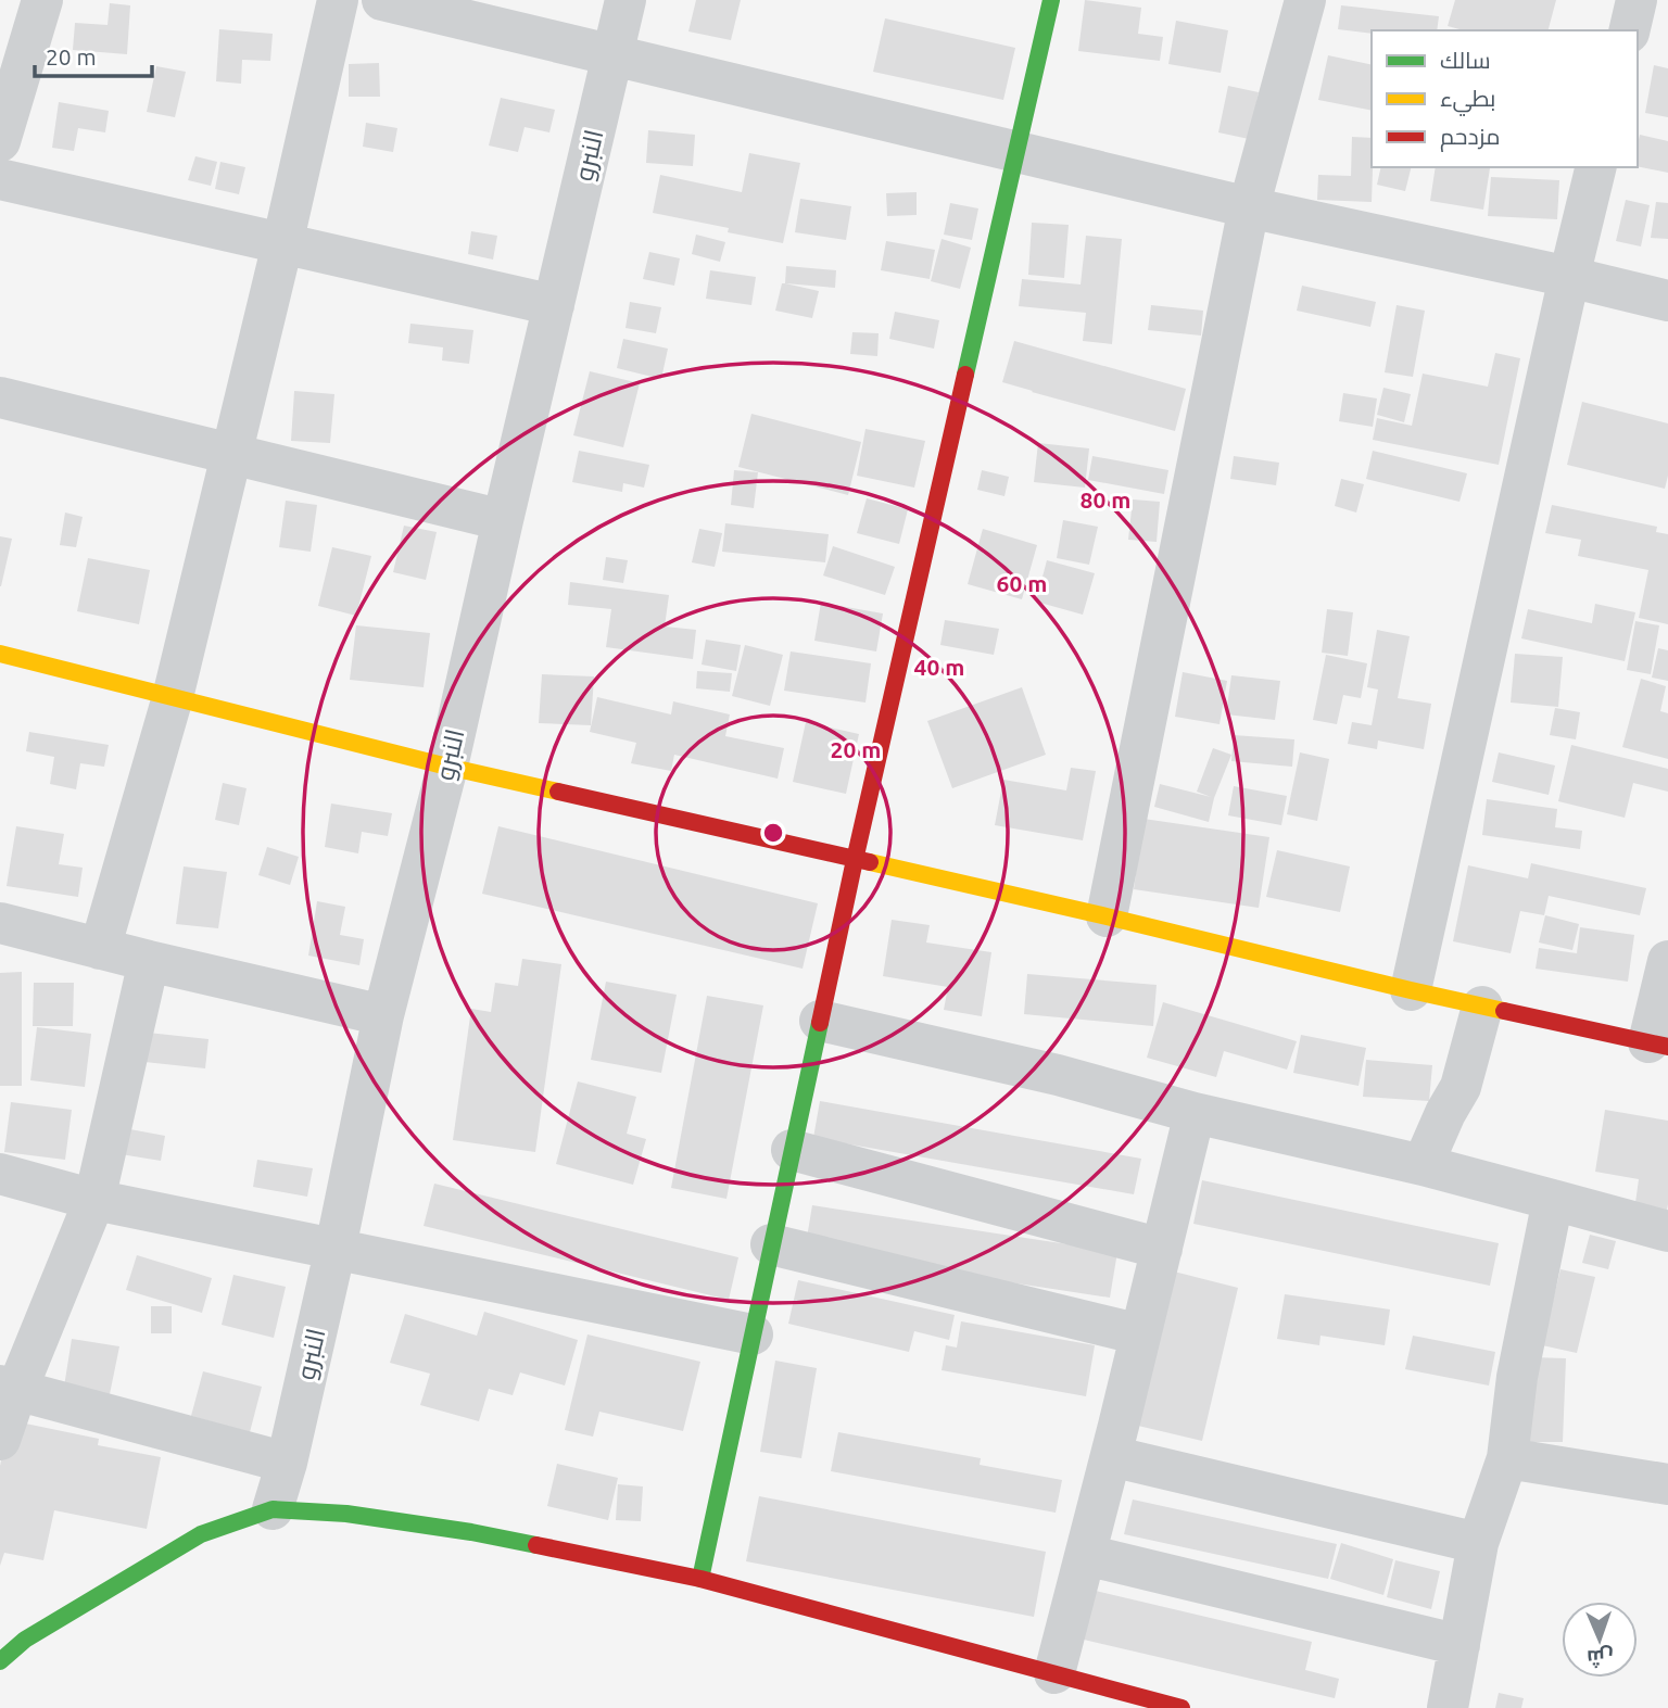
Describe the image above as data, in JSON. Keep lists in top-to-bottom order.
{
  "streets": {
    "street": ["النبرو"]
  },
  "legend": ["سالك", "بطيء", "مزدحم"],
  "scale_bar": "20 m",
  "north": "bottom",
  "rings": [
    "80 m",
    "60 m",
    "40 m",
    "20 m"
  ]
}
